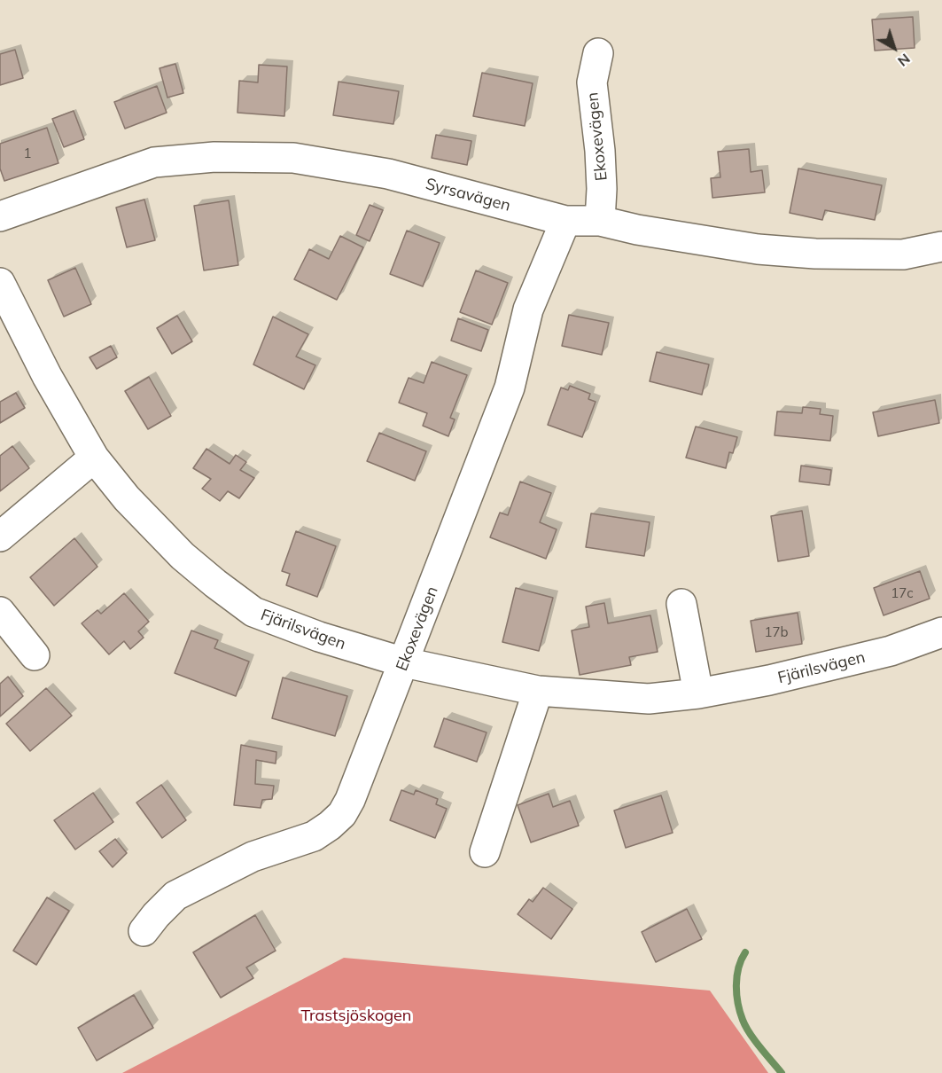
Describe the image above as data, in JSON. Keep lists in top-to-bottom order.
{
  "streets": {
    "street": ["Ekoxevägen", "Syrsavägen", "Fjärilsvägen"]
  },
  "crossings": [
    ["Ekoxevägen", "Syrsavägen"],
    ["Ekoxevägen", "Fjärilsvägen"]
  ],
  "parks": ["Trastsjöskogen"],
  "house_numbers": ["1", "17c", "17b"],
  "north": "bottom right"
}
